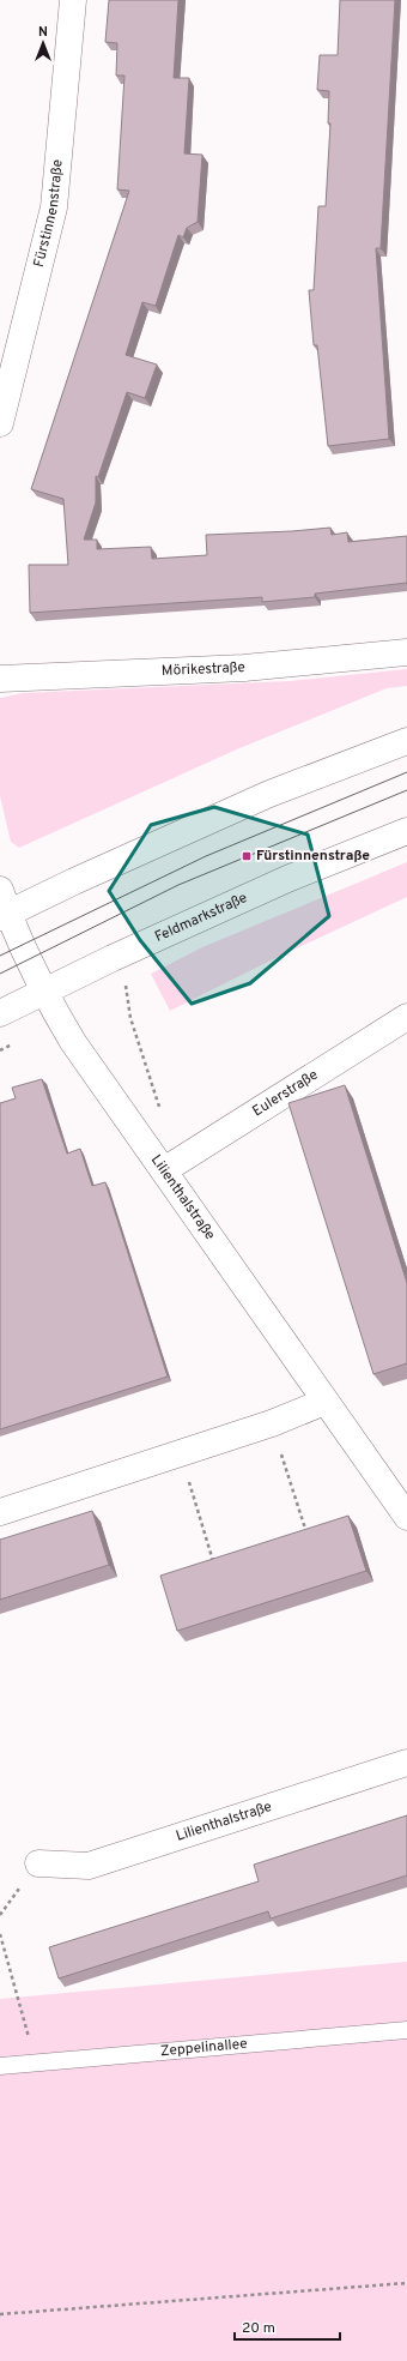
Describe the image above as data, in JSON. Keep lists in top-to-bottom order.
{
  "streets": {
    "street": [
      "Fürstinnenstraße",
      "Mörikestraße",
      "Feldmarkstraße",
      "Eulerstraße",
      "Lilienthalstraße"
    ],
    "lane": ["Zeppelinallee"]
  },
  "crossings": [
    ["Feldmarkstraße", "Lilienthalstraße"],
    ["Eulerstraße", "Lilienthalstraße"]
  ],
  "places": {
    "transit": ["Fürstinnenstraße"]
  },
  "scale_bar": "20 m",
  "north": "top"
}
